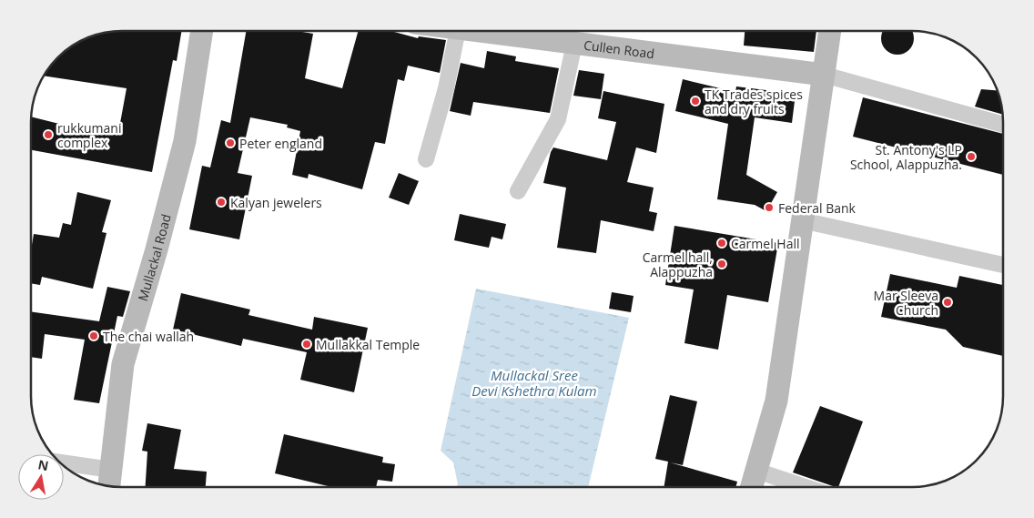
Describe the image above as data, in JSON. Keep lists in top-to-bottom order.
{
  "streets": {
    "main road": ["Cullen Road", "Mullackal Road"]
  },
  "water": ["Mullackal Sree Devi Kshethra Kulam"],
  "places": [
    "TK Trades spices and dry fruits",
    "rukkumani complex",
    "Peter england",
    "St. Antony's LP School, Alappuzha.",
    "Kalyan jewelers",
    "Federal Bank",
    "Carmel Hall",
    "Carmel hall, Alappuzha",
    "Mar Sleeva Church",
    "The chai wallah",
    "Mullakkal Temple"
  ],
  "north": "top"
}
